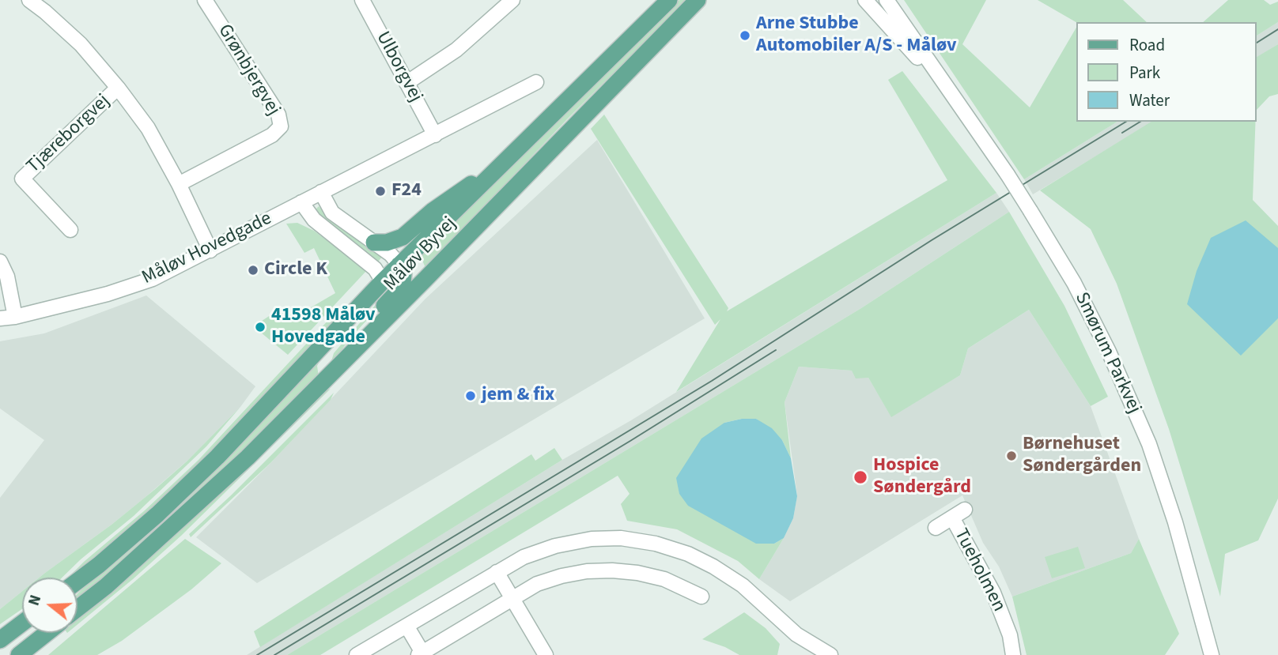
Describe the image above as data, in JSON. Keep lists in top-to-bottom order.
{
  "streets": {
    "main road": ["Måløv Byvej"],
    "street": [
      "Ulborgvej",
      "Grønbjergvej",
      "Tjæreborgvej",
      "Måløv Hovedgade",
      "Smørum Parkvej",
      "Tueholmen"
    ]
  },
  "crossings": [
    ["Ulborgvej", "Måløv Hovedgade"],
    ["Grønbjergvej", "Tjæreborgvej"],
    ["Tjæreborgvej", "Måløv Hovedgade"]
  ],
  "places": [
    "Arne Stubbe Automobiler A/S - Måløv",
    "F24",
    "Circle K",
    "41598 Måløv Hovedgade",
    "jem & fix",
    "Børnehuset Søndergården",
    "Hospice Søndergård"
  ],
  "legend": ["Road", "Park", "Water"],
  "north": "left"
}
